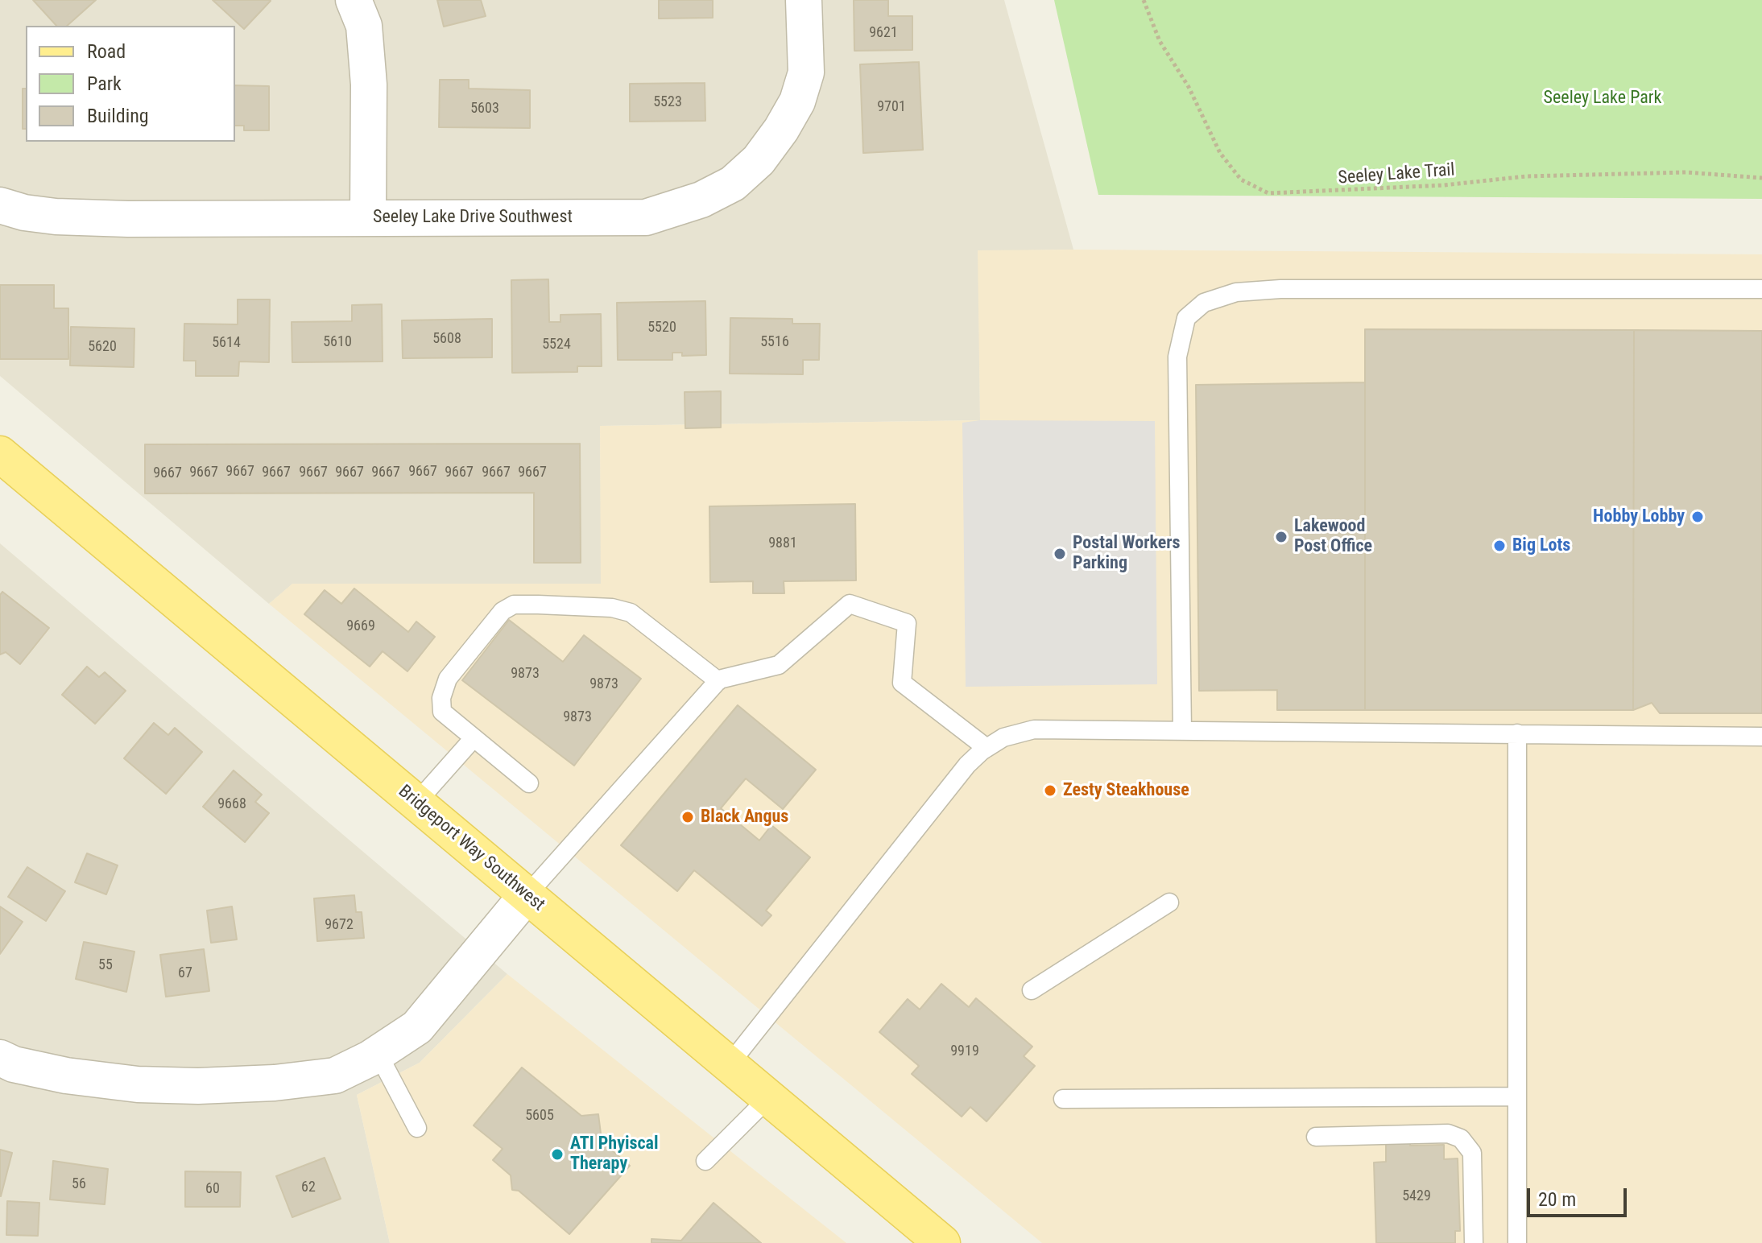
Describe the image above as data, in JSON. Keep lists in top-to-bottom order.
{
  "streets": {
    "main road": ["Bridgeport Way Southwest"],
    "street": ["Seeley Lake Drive Southwest"],
    "path": ["Seeley Lake Trail"]
  },
  "parks": ["Seeley Lake Park"],
  "places": [
    "Hobby Lobby",
    "Lakewood Post Office",
    "Big Lots",
    "Postal Workers Parking",
    "Zesty Steakhouse",
    "Black Angus",
    "ATI Phyiscal Therapy"
  ],
  "house_numbers": [
    "9621",
    "5523",
    "9701",
    "5603",
    "5520",
    "5608",
    "5610",
    "5516",
    "5614",
    "5524",
    "5620",
    "9667",
    "9667",
    "9667",
    "9667",
    "9667",
    "9667",
    "9667",
    "9667",
    "9667",
    "9667",
    "9667",
    "9881",
    "9669",
    "9873",
    "9873",
    "9873",
    "9668",
    "9672",
    "55",
    "67",
    "9919",
    "5605",
    "56",
    "62",
    "60",
    "5429"
  ],
  "legend": ["Road", "Park", "Building"],
  "scale_bar": "20 m"
}
